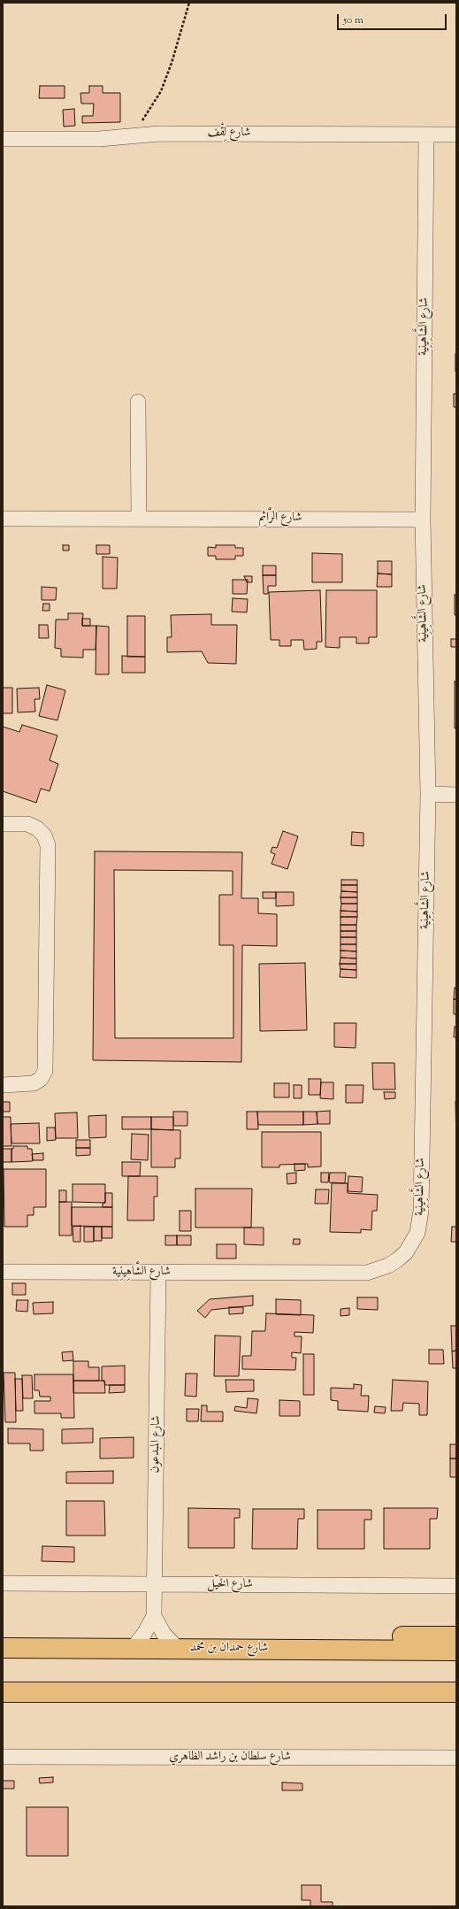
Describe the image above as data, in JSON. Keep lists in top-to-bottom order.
{
  "streets": {
    "main road": ["شارع حمدان بن محمد"],
    "street": [
      "شارع لِقْف",
      "شارع الشَّاهِينِية",
      "شارع الرَّائِم",
      "شارع المبدعون",
      "شارع الخَيْل",
      "شارع سلطان بن راشد الظاهري"
    ]
  },
  "crossings": [
    ["شارع لِقْف", "شارع الشَّاهِينِية"],
    ["شارع الشَّاهِينِية", "شارع الرَّائِم"],
    ["شارع الشَّاهِينِية", "شارع المبدعون"],
    ["شارع المبدعون", "شارع الخَيْل"],
    ["شارع المبدعون", "شارع حمدان بن محمد"]
  ],
  "scale_bar": "50 m"
}
